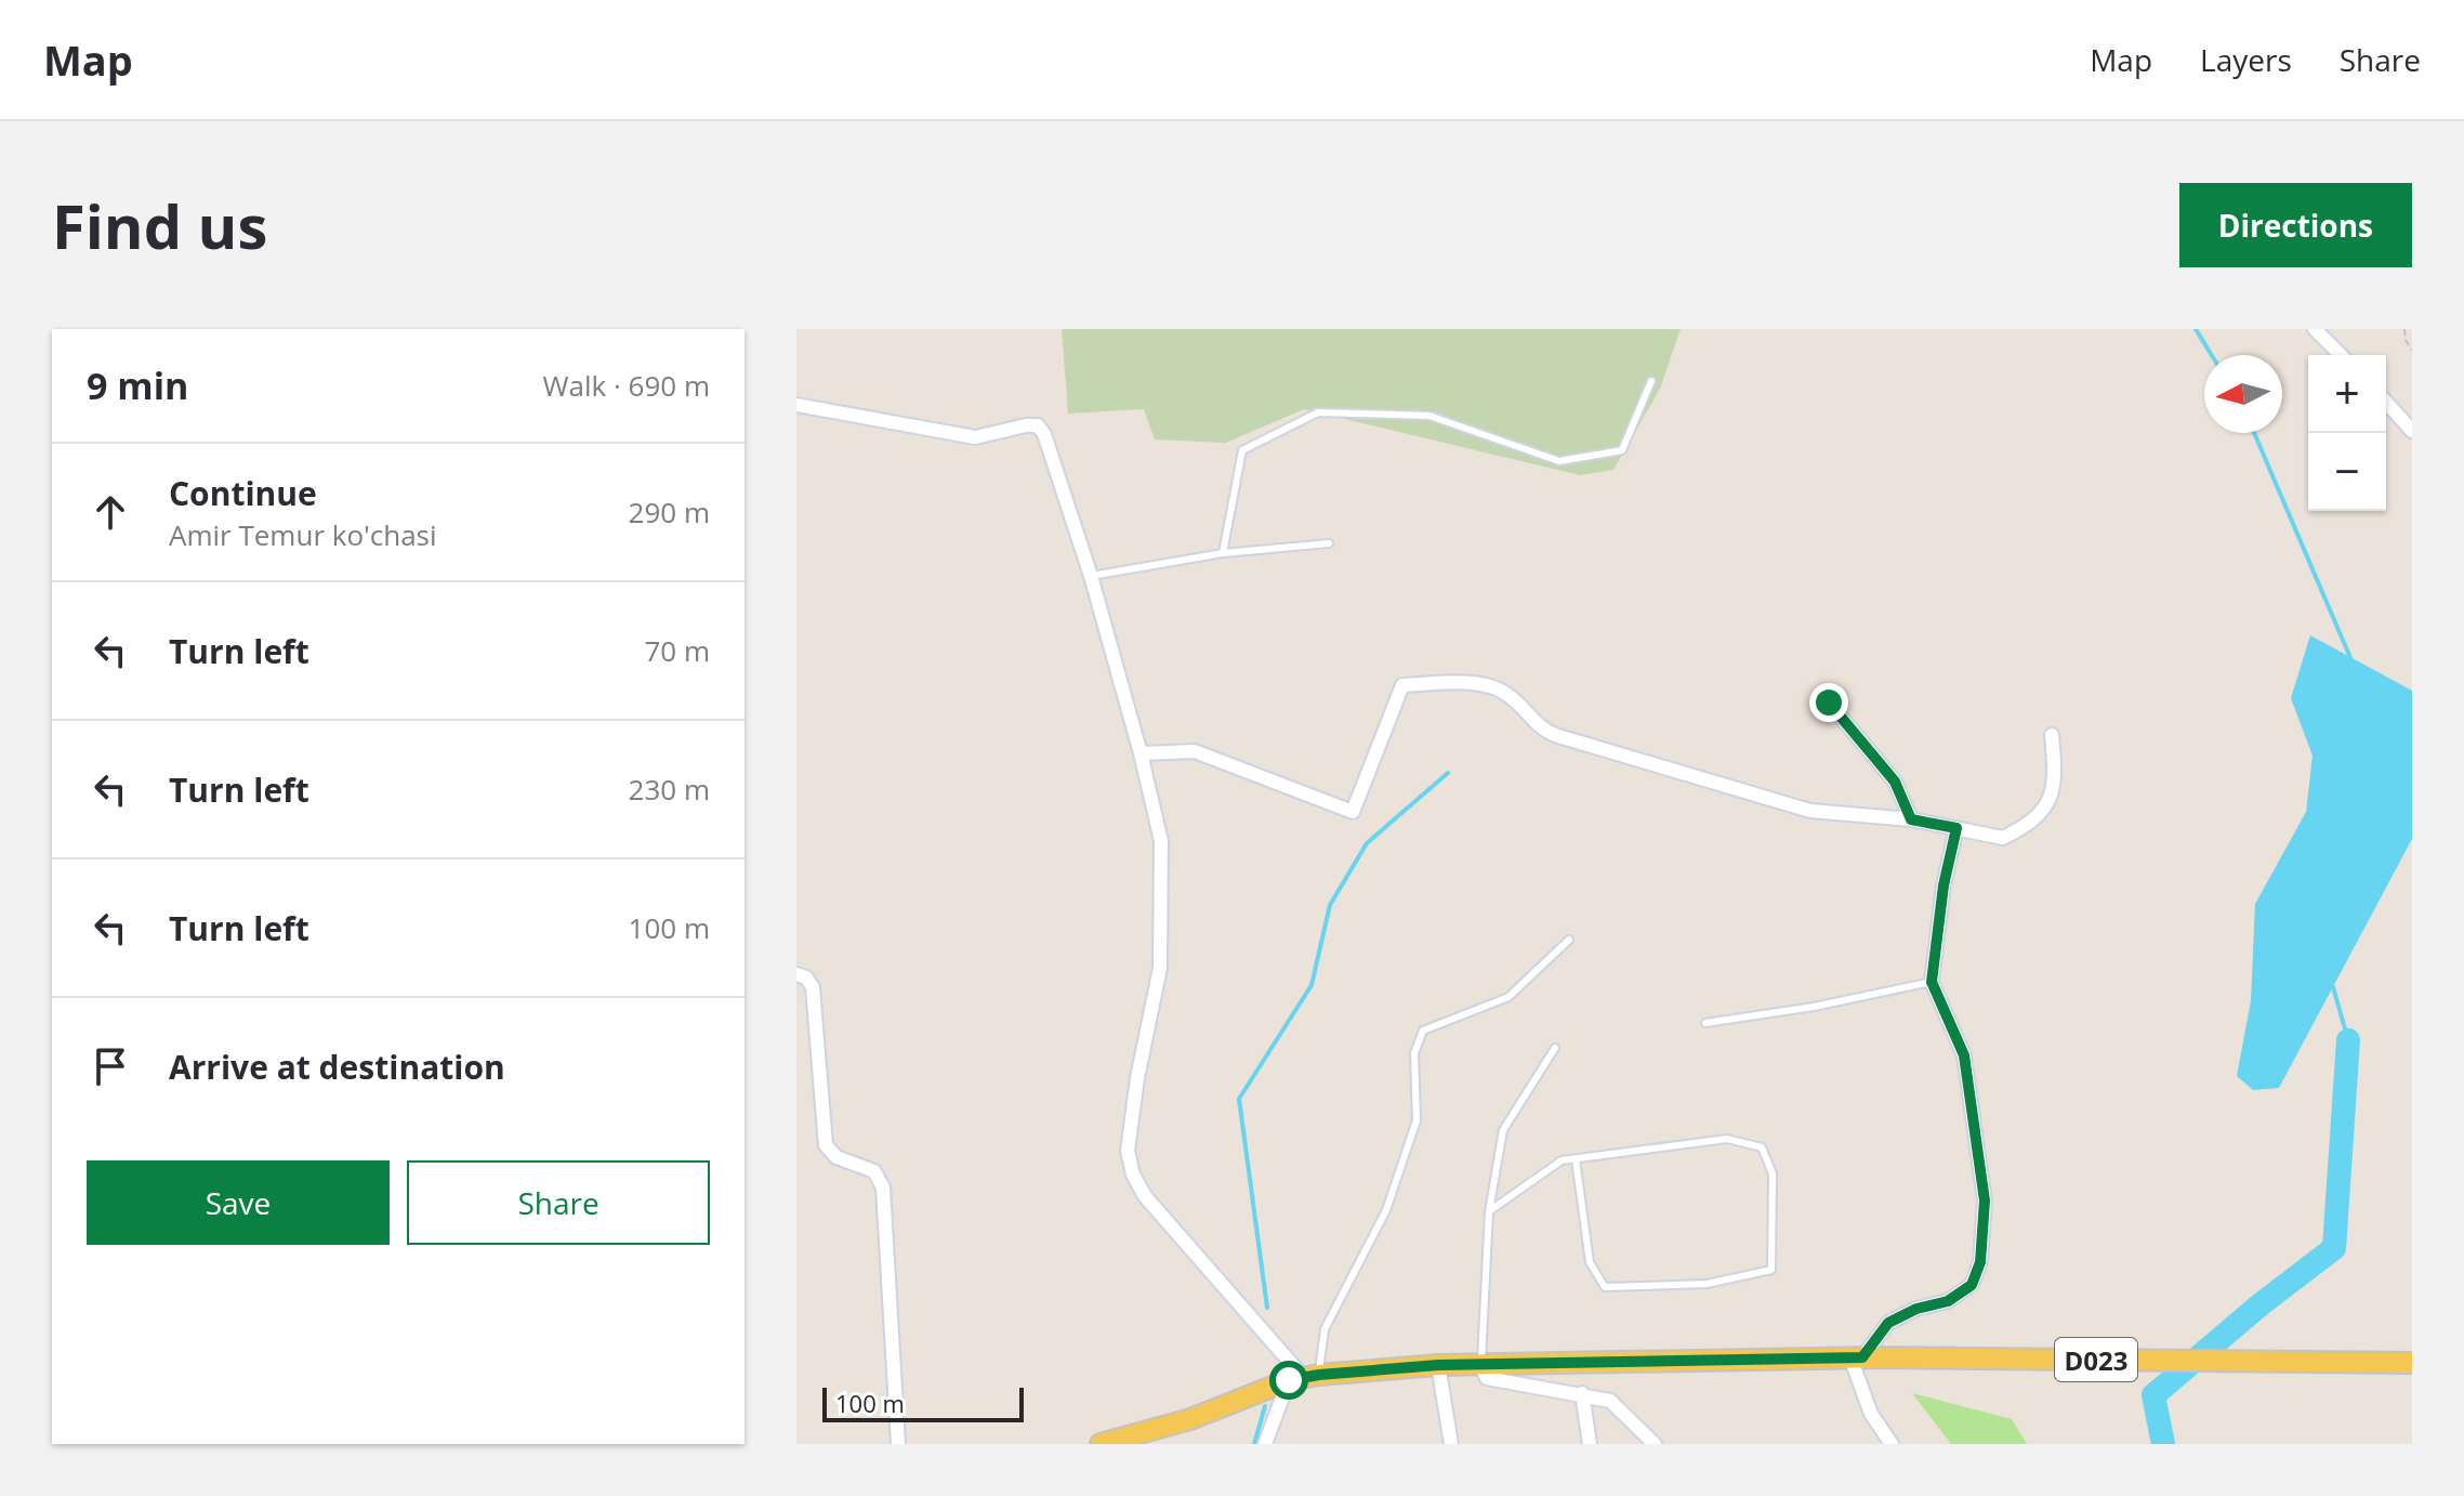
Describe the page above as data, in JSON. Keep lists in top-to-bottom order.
{
  "streets": {
    "main road": ["D023"]
  },
  "scale_bar": "100 m",
  "north": "left",
  "page": {
    "header": "Map",
    "nav": ["Map", "Layers", "Share"],
    "buttons": [
      "Directions",
      ["Save", "Share"]
    ],
    "title": "Find us",
    "heading": ["9 min", "Walk · 690 m"],
    "map_buttons": ["+", "−"],
    "list": [
      ["Continue", "Amir Temur ko'chasi", "290 m"],
      ["Turn left", "70 m"],
      ["Turn left", "230 m"],
      ["Turn left", "100 m"],
      "Arrive at destination"
    ],
    "scale": "100 m"
  }
}
